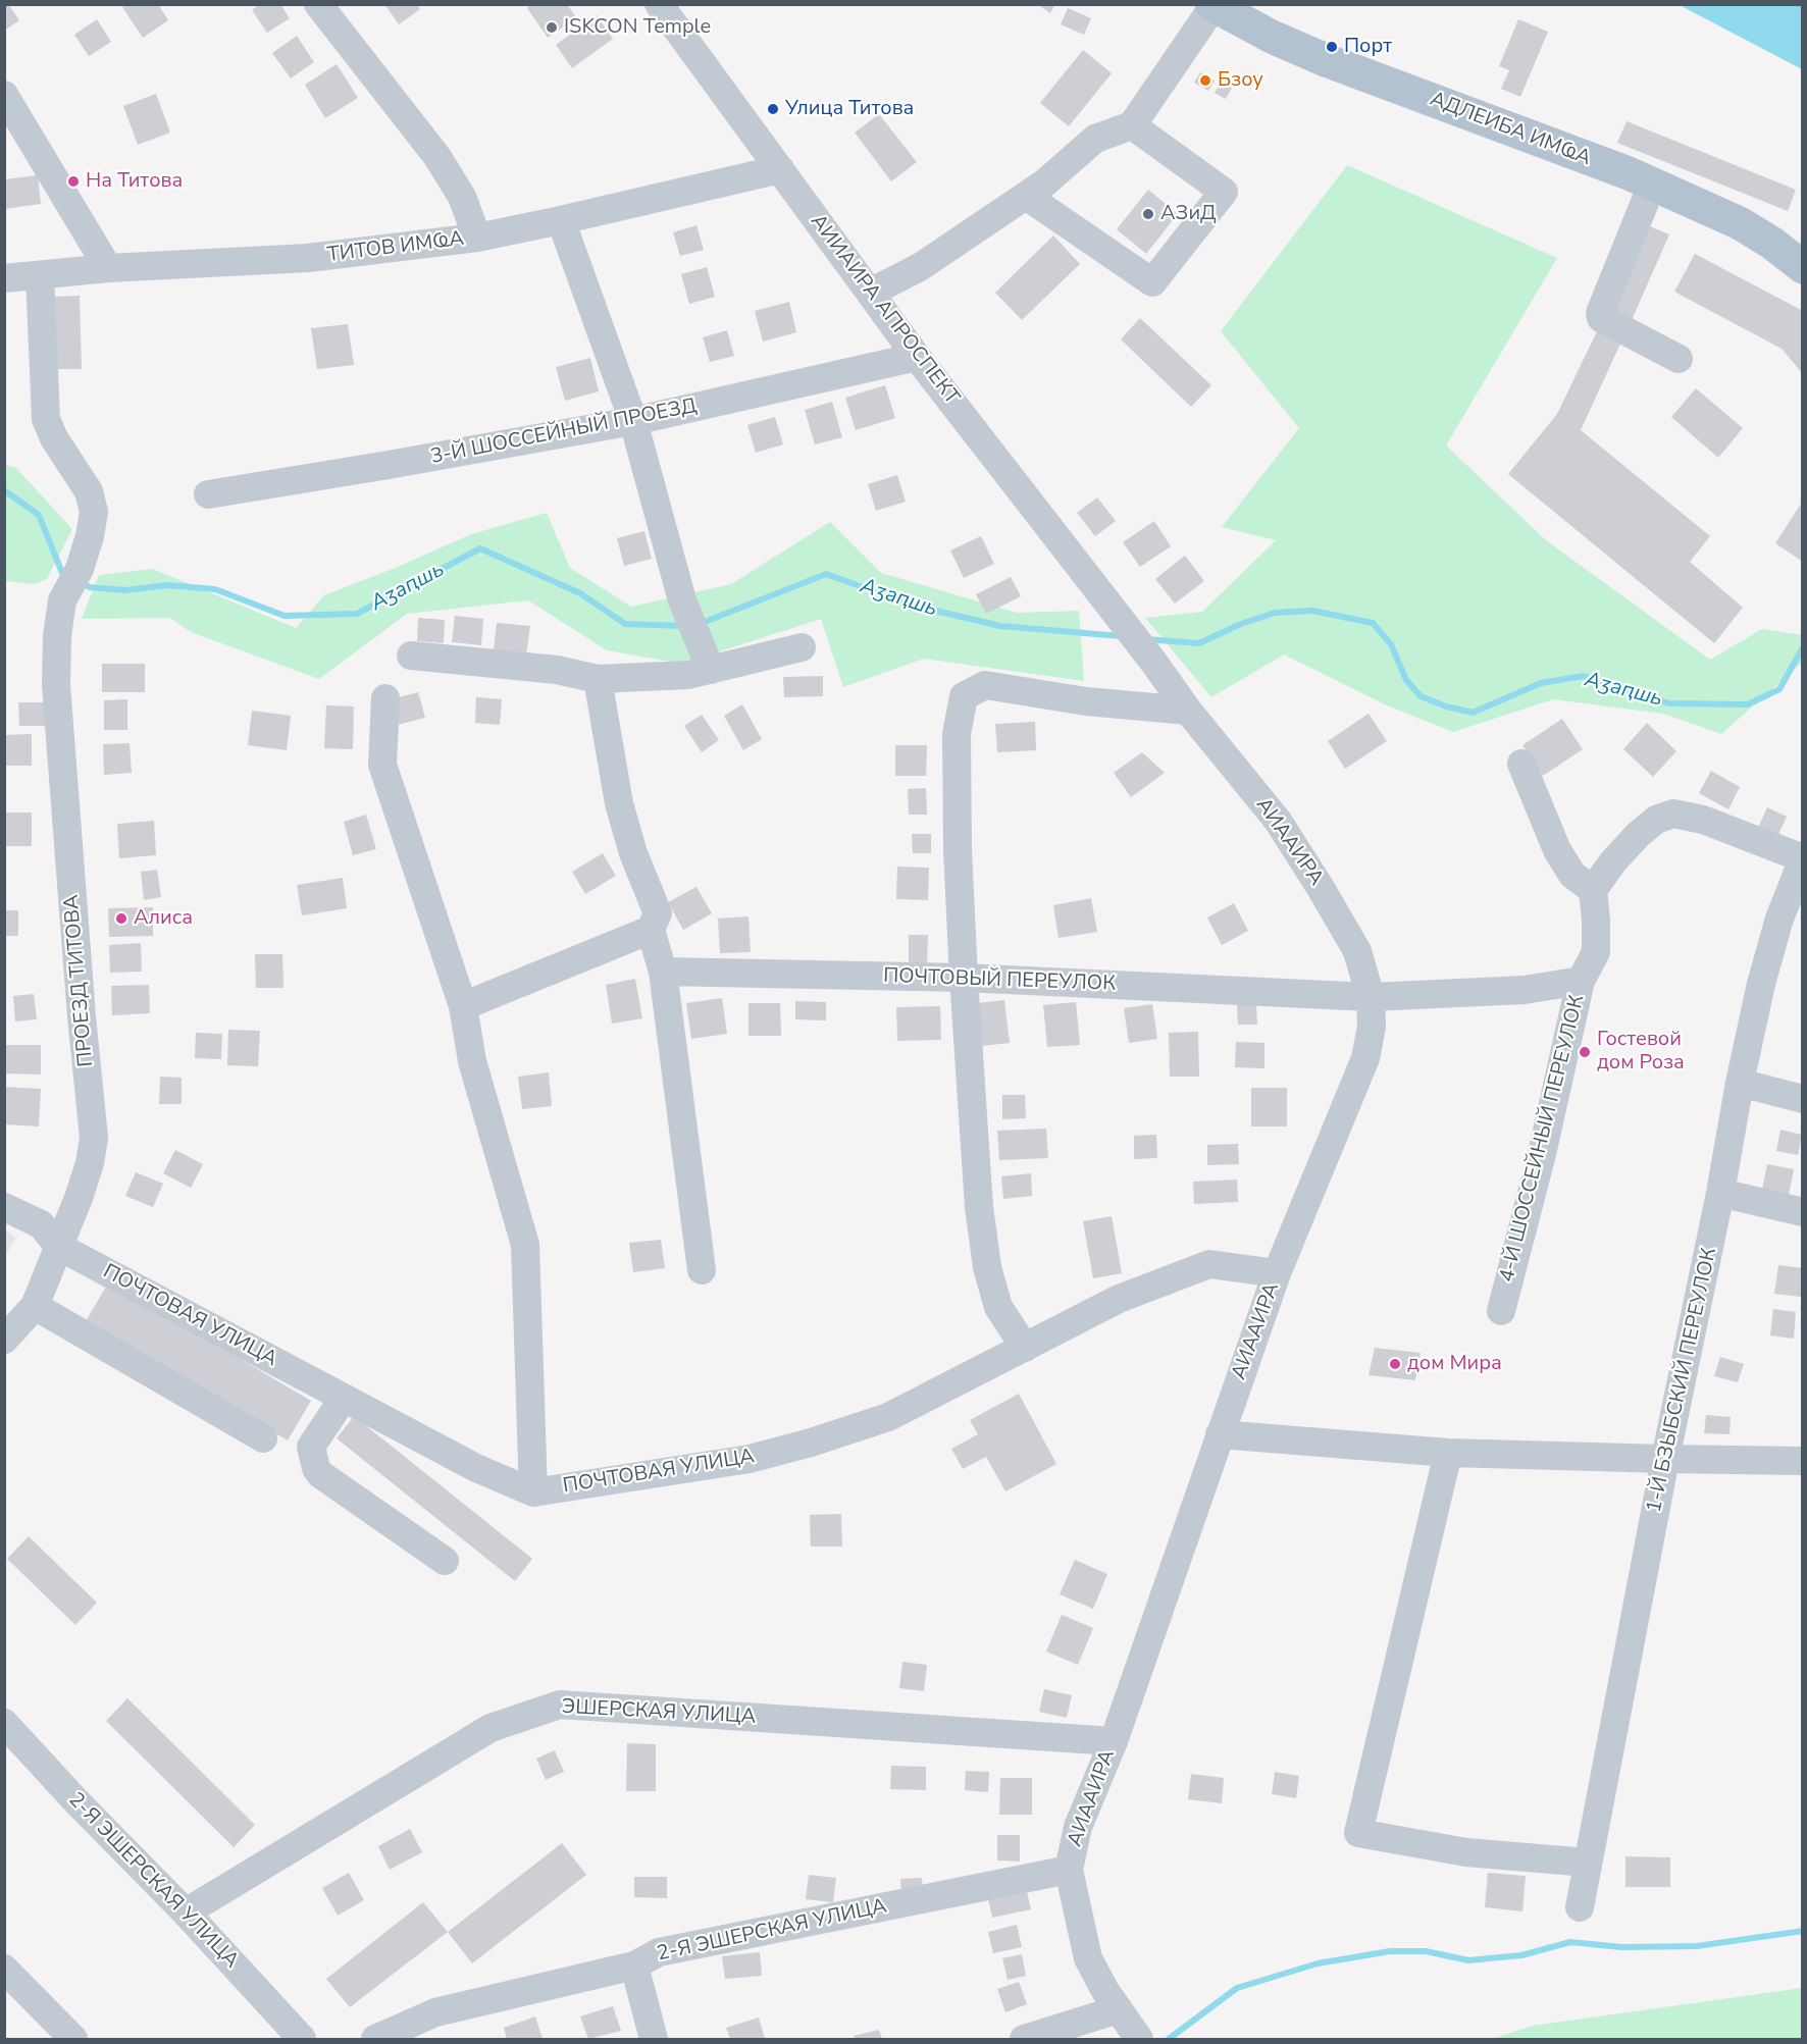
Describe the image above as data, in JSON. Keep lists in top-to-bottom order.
{
  "streets": {
    "main road": ["АДЛЕИБА ИМҨА"],
    "street": [
      "ТИТОВ ИМҨА",
      "АИИАИРА АПРОСПЕКТ",
      "3-Й ШОССЕЙНЫЙ ПРОЕЗД",
      "АИААИРА",
      "ПРОЕЗД ТИТОВА",
      "ПОЧТОВЫЙ ПЕРЕУЛОК",
      "4-Й ШОССЕЙНЫЙ ПЕРЕУЛОК",
      "ПОЧТОВАЯ УЛИЦА",
      "1-Й БЗЫБСКИЙ ПЕРЕУЛОК",
      "ЭШЕРСКАЯ УЛИЦА",
      "2-Я ЭШЕРСКАЯ УЛИЦА"
    ]
  },
  "crossings": [
    ["ТИТОВ ИМҨА", "АИИАИРА АПРОСПЕКТ"],
    ["ТИТОВ ИМҨА", "ПРОЕЗД ТИТОВА"],
    ["АИИАИРА АПРОСПЕКТ", "3-Й ШОССЕЙНЫЙ ПРОЕЗД"],
    ["АИИАИРА АПРОСПЕКТ", "АИААИРА"],
    ["АИААИРА", "ПОЧТОВЫЙ ПЕРЕУЛОК"],
    ["АИААИРА", "ПОЧТОВАЯ УЛИЦА"],
    ["АИААИРА", "ЭШЕРСКАЯ УЛИЦА"],
    ["АИААИРА", "2-Я ЭШЕРСКАЯ УЛИЦА"],
    ["ПРОЕЗД ТИТОВА", "ПОЧТОВАЯ УЛИЦА"],
    ["ПОЧТОВЫЙ ПЕРЕУЛОК", "4-Й ШОССЕЙНЫЙ ПЕРЕУЛОК"],
    ["ЭШЕРСКАЯ УЛИЦА", "2-Я ЭШЕРСКАЯ УЛИЦА"]
  ],
  "water": ["Аӡаԥшь"],
  "places": [
    "ISKCON Temple",
    "Порт",
    "Бзоу",
    "Улица Титова",
    "На Титова",
    "АЗиД",
    "Алиса",
    "Гостевой дом Роза",
    "дом Мира"
  ]
}
